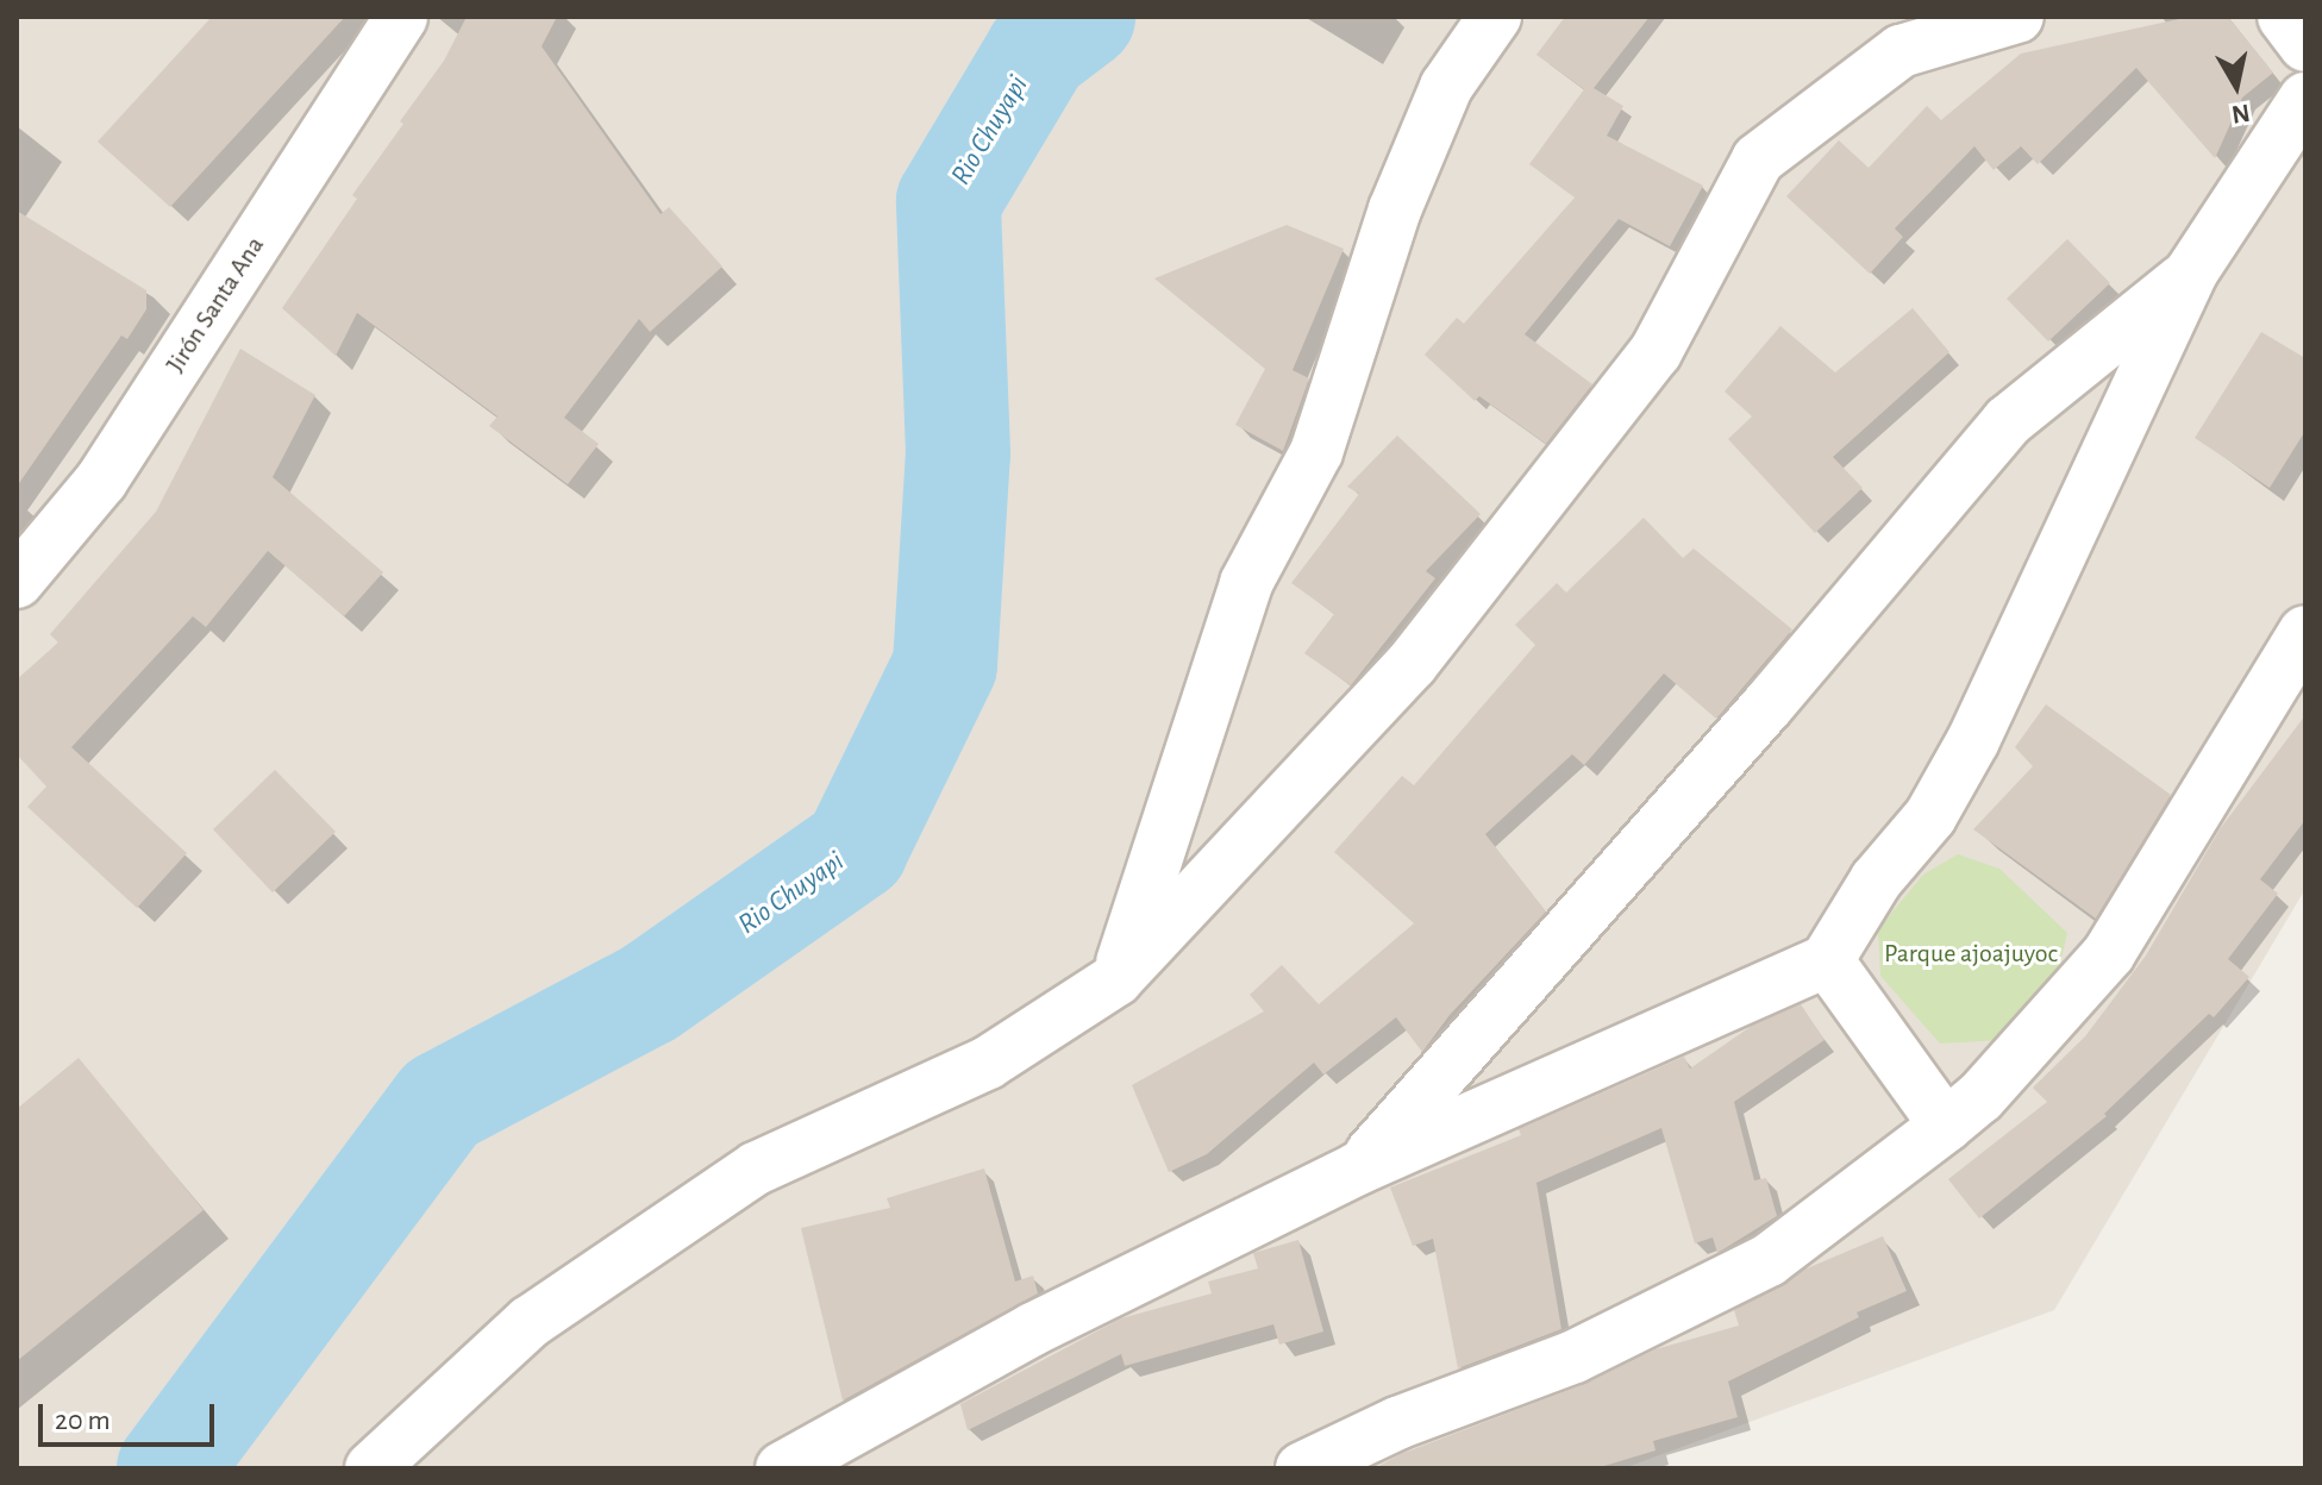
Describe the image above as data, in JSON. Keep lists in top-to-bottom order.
{
  "streets": {
    "street": ["Jirón Santa Ana"]
  },
  "water": ["Rio Chuyapi"],
  "parks": ["Parque ajoajuyoc"],
  "scale_bar": "20 m",
  "north": "bottom"
}
